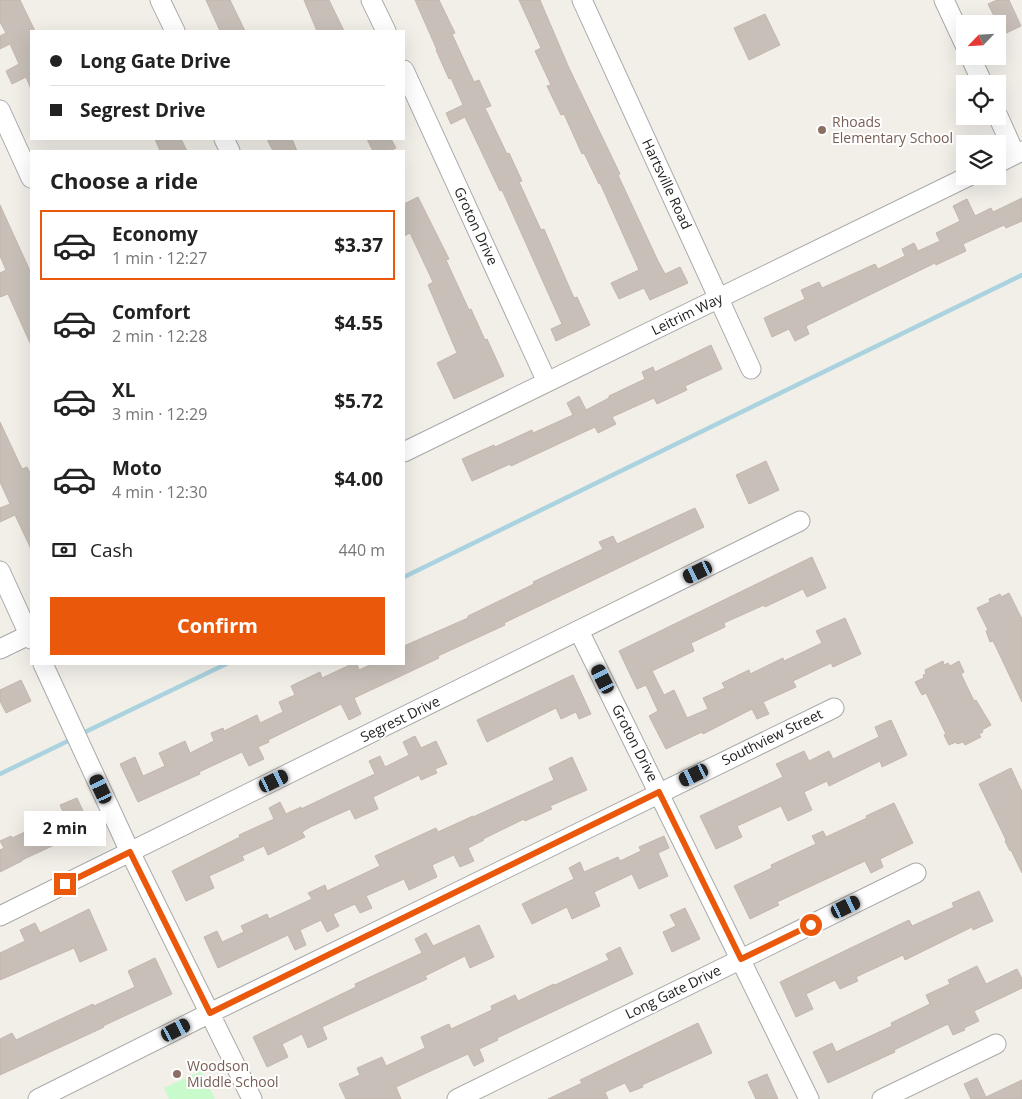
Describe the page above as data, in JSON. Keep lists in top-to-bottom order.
{
  "streets": {
    "street": [
      "Hartsville Road",
      "Groton Drive",
      "Leitrim Way",
      "Segrest Drive",
      "Southview Street",
      "Long Gate Drive"
    ]
  },
  "crossings": [
    ["Hartsville Road", "Leitrim Way"],
    ["Groton Drive", "Leitrim Way"],
    ["Groton Drive", "Segrest Drive"],
    ["Groton Drive", "Southview Street"],
    ["Groton Drive", "Long Gate Drive"]
  ],
  "places": ["Rhoads Elementary School", "Woodson Middle School"],
  "north": "bottom left",
  "page": {
    "banner": ["Long Gate Drive", "Segrest Drive"],
    "heading": "Choose a ride",
    "list": [
      {
        "name": "Economy",
        "note": "1 min · 12:27",
        "value": "$3.37"
      },
      {
        "name": "Comfort",
        "note": "2 min · 12:28",
        "value": "$4.55"
      },
      {
        "name": "XL",
        "note": "3 min · 12:29",
        "value": "$5.72"
      },
      {
        "name": "Moto",
        "note": "4 min · 12:30",
        "value": "$4.00"
      }
    ],
    "pay": ["Cash", "440 m"],
    "buttons": "Confirm",
    "bubble": "2 min"
  }
}
